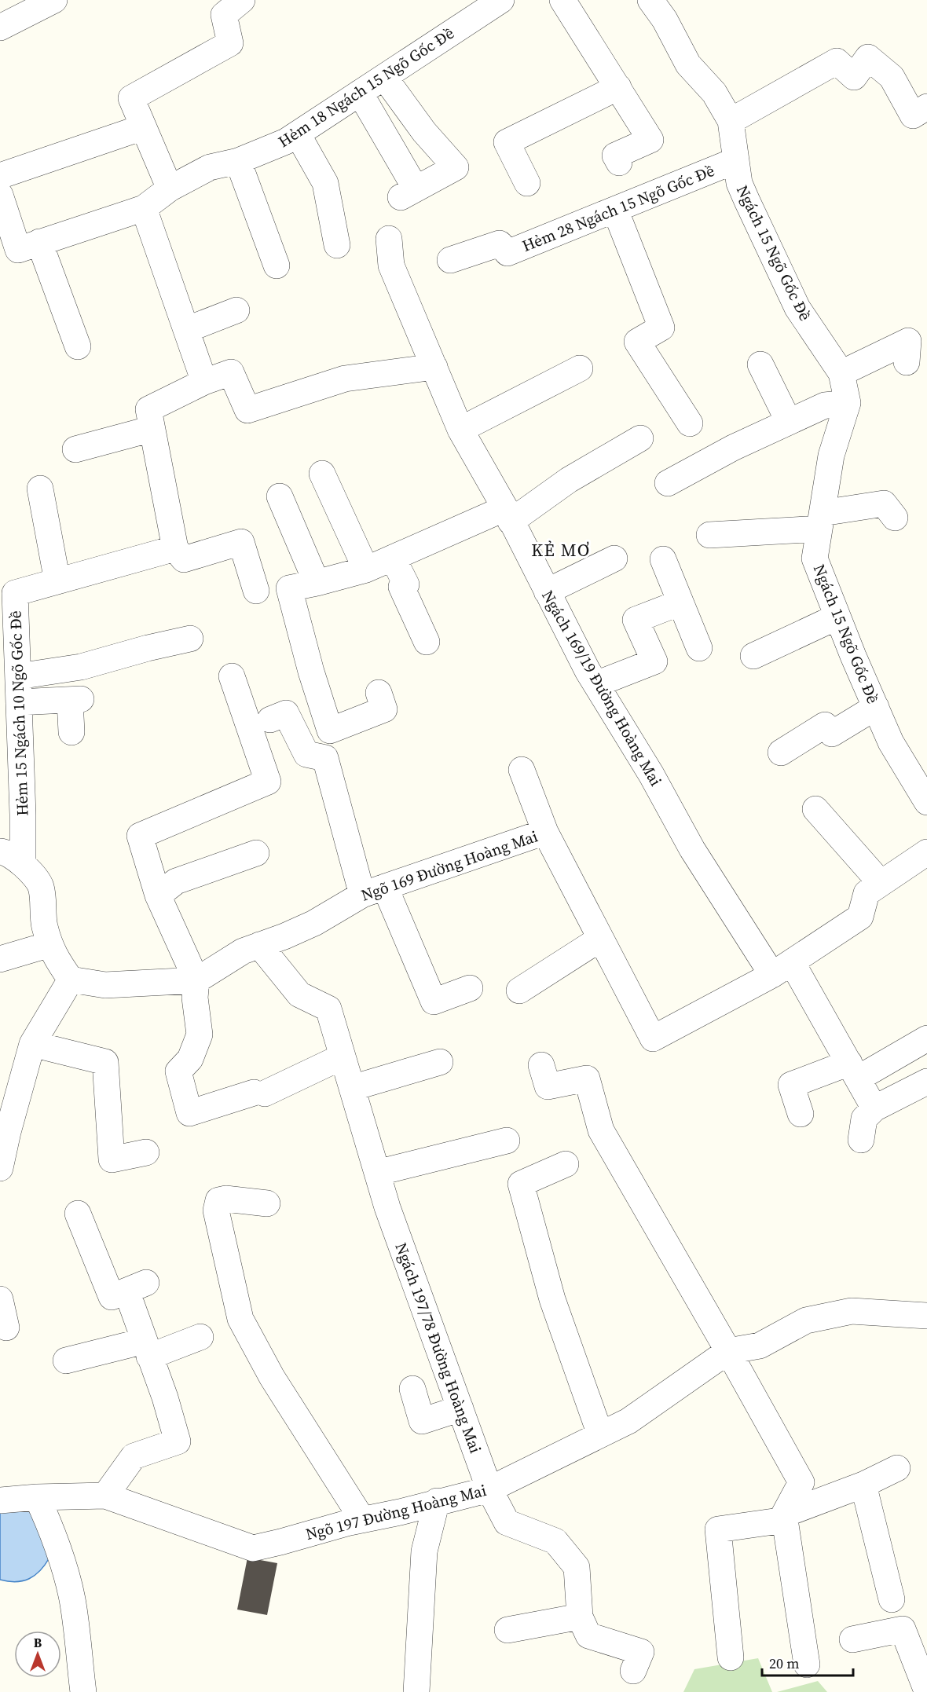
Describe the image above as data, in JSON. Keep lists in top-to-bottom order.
{
  "streets": {
    "lane": [
      "Hẻm 18 Ngách 15 Ngõ Gốc Đề",
      "Hẻm 28 Ngách 15 Ngõ Gốc Đề",
      "Ngách 15 Ngõ Gốc Đề",
      "Ngách 169/19 Đường Hoàng Mai",
      "Hẻm 15 Ngách 10 Ngõ Gốc Đề",
      "Ngõ 169 Đường Hoàng Mai",
      "Ngách 197/78 Đường Hoàng Mai",
      "Ngõ 197 Đường Hoàng Mai"
    ]
  },
  "crossings": [
    ["Hẻm 28 Ngách 15 Ngõ Gốc Đề", "Ngách 15 Ngõ Gốc Đề"],
    ["Ngách 169/19 Đường Hoàng Mai", "Ngõ 169 Đường Hoàng Mai"],
    ["Ngõ 169 Đường Hoàng Mai", "Ngách 197/78 Đường Hoàng Mai"],
    ["Ngách 197/78 Đường Hoàng Mai", "Ngõ 197 Đường Hoàng Mai"]
  ],
  "districts": ["KẺ MƠ"],
  "scale_bar": "20 m",
  "north": "top"
}
